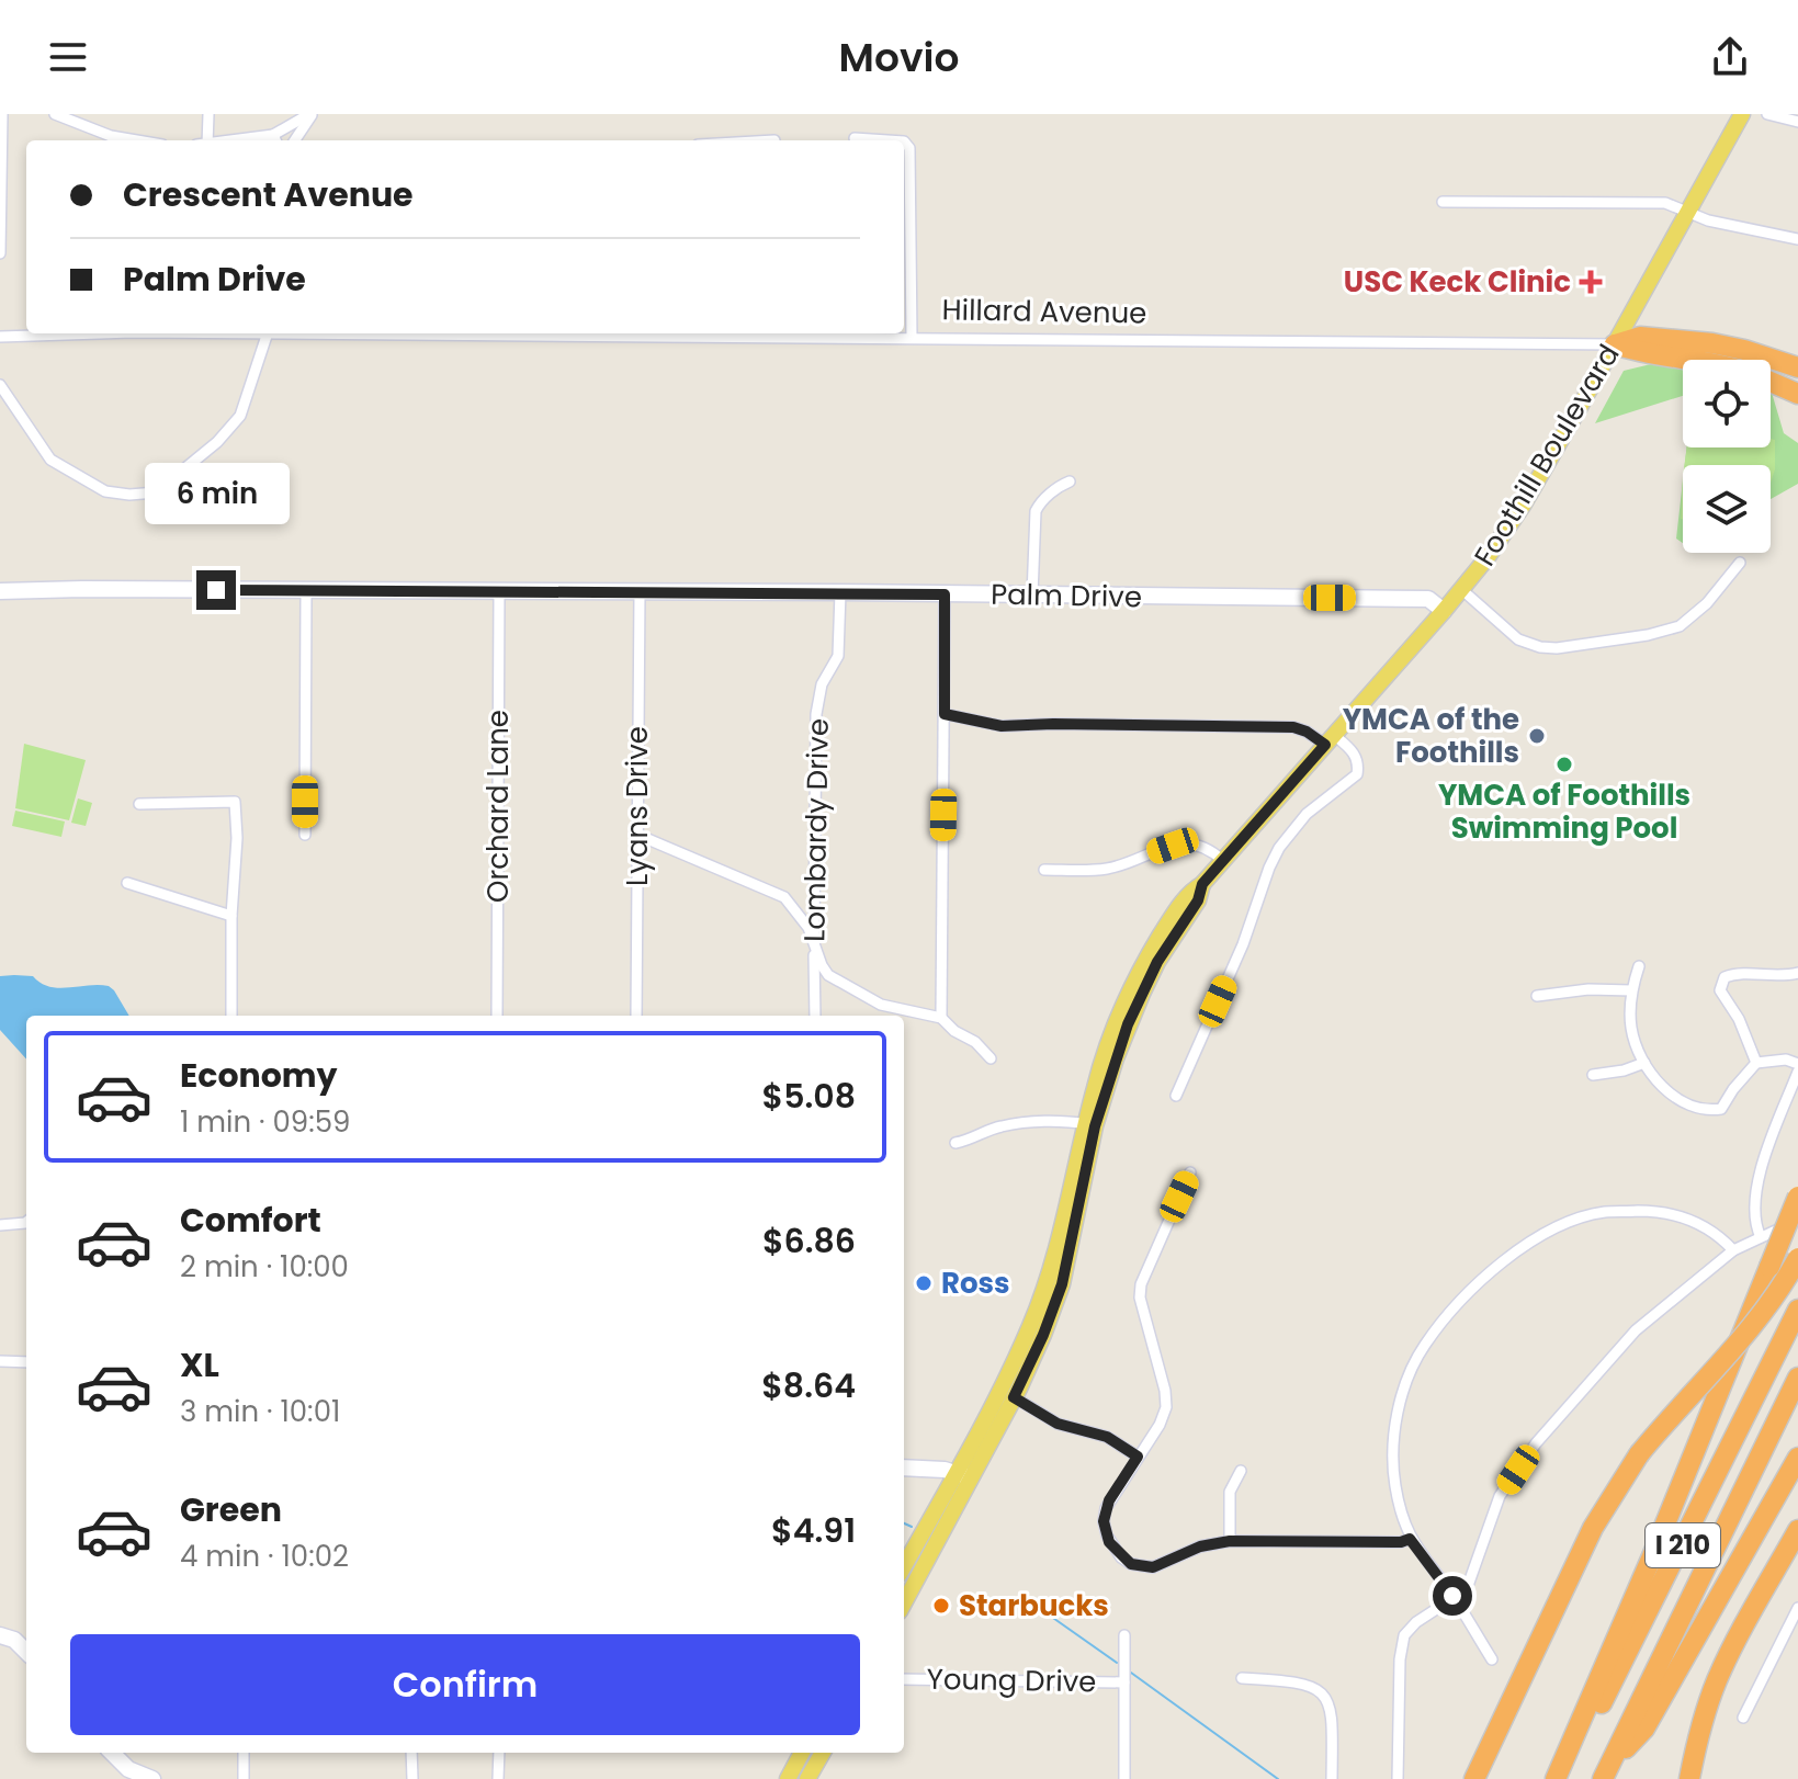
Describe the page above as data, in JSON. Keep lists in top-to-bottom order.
{
  "streets": {
    "highway": ["Hillard Avenue", "I 210"],
    "main road": ["Foothill Boulevard"],
    "street": [
      "Palm Drive",
      "Orchard Lane",
      "Lyans Drive",
      "Lombardy Drive",
      "Young Drive"
    ]
  },
  "crossings": [
    ["Hillard Avenue", "Foothill Boulevard"],
    ["Foothill Boulevard", "Palm Drive"],
    ["Palm Drive", "Orchard Lane"],
    ["Palm Drive", "Lyans Drive"],
    ["Palm Drive", "Lombardy Drive"]
  ],
  "places": {
    "health": ["USC Keck Clinic"],
    "other": [
      "YMCA of the Foothills",
      "YMCA of Foothills Swimming Pool",
      "Ross",
      "Starbucks"
    ]
  },
  "page": {
    "header": "Movio",
    "banner": ["Crescent Avenue", "Palm Drive"],
    "bubble": "6 min",
    "list": [
      {
        "name": "Economy",
        "note": "1 min · 09:59",
        "value": "$5.08"
      },
      {
        "name": "Comfort",
        "note": "2 min · 10:00",
        "value": "$6.86"
      },
      {
        "name": "XL",
        "note": "3 min · 10:01",
        "value": "$8.64"
      },
      {
        "name": "Green",
        "note": "4 min · 10:02",
        "value": "$4.91"
      }
    ],
    "buttons": "Confirm"
  }
}
